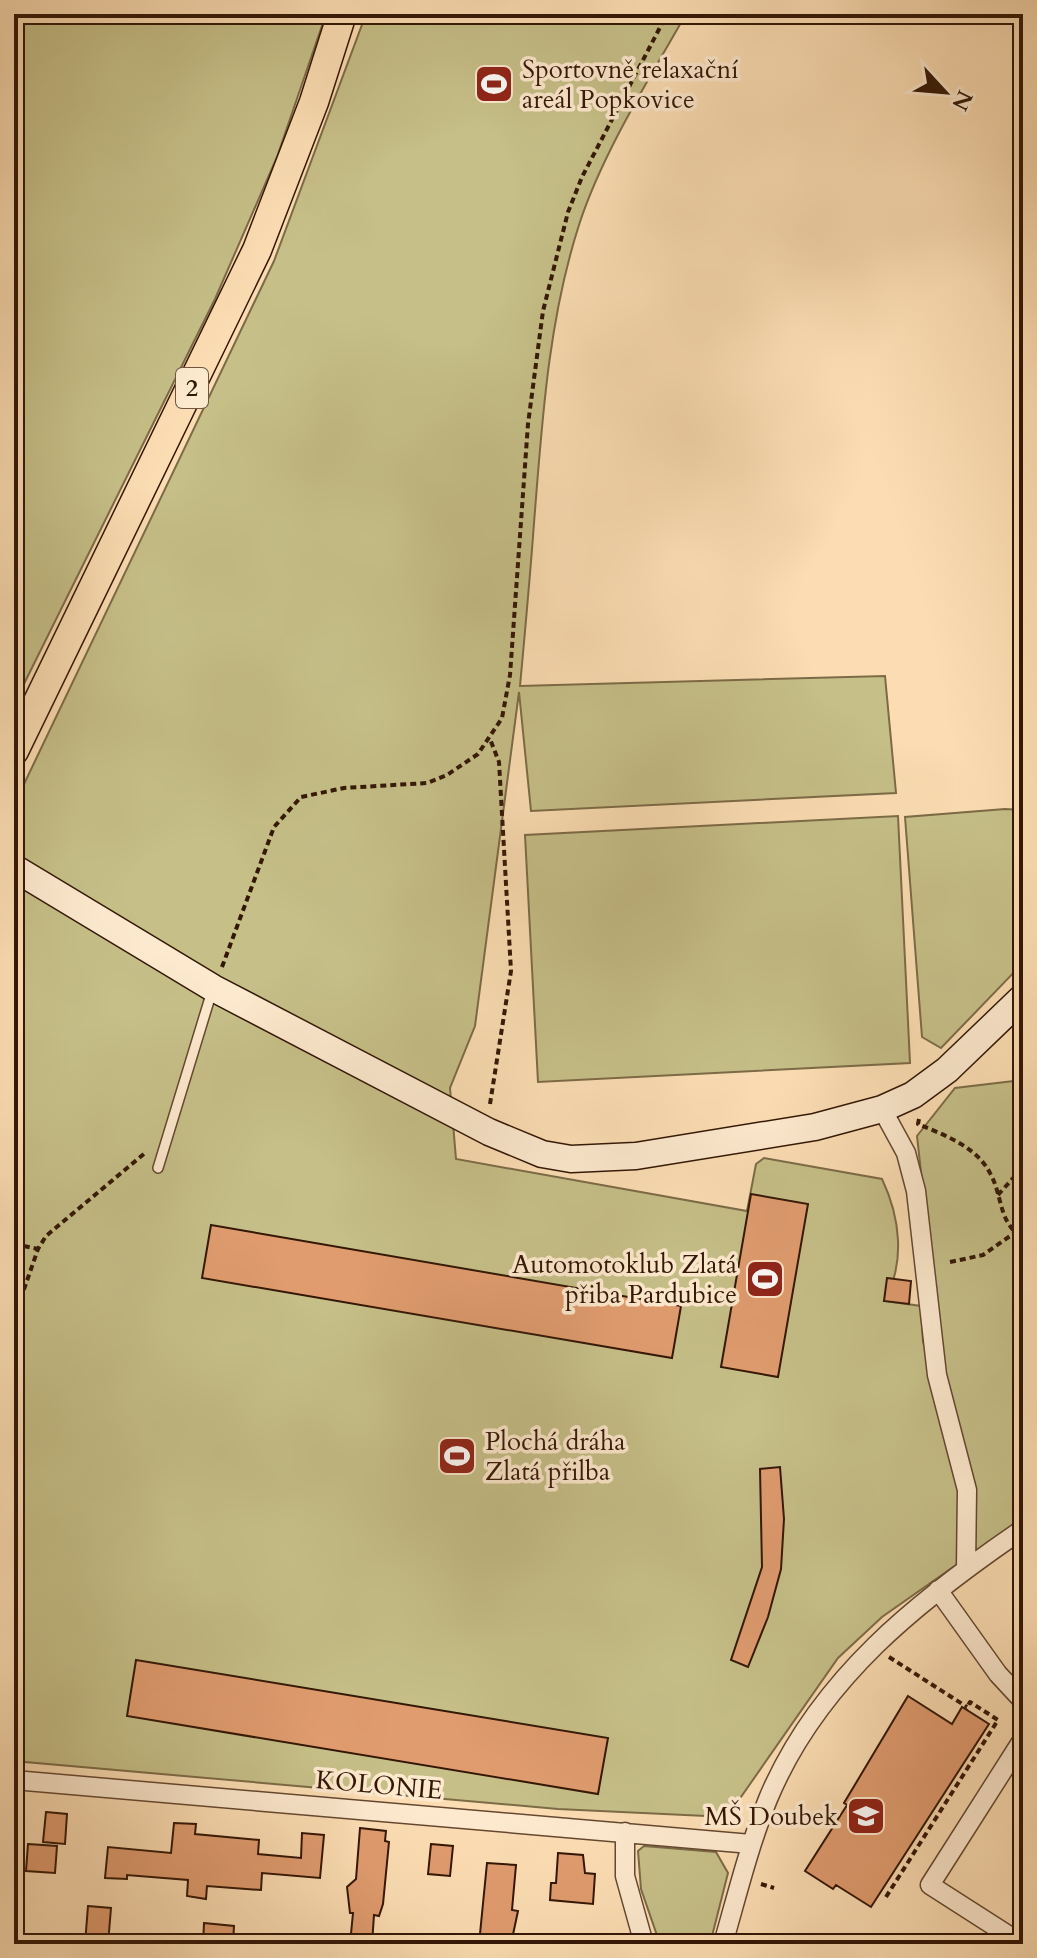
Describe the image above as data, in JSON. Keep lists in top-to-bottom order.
{
  "streets": {
    "main road": ["2"],
    "street": ["KOLONIE"]
  },
  "places": {
    "sports": ["Sportovně relaxační areál Popkovice", "Automotoklub Zlatá přiba Pardubice", "Plochá dráha Zlatá přilba"],
    "school or university": ["MŠ Doubek"]
  },
  "north": "bottom right"
}
